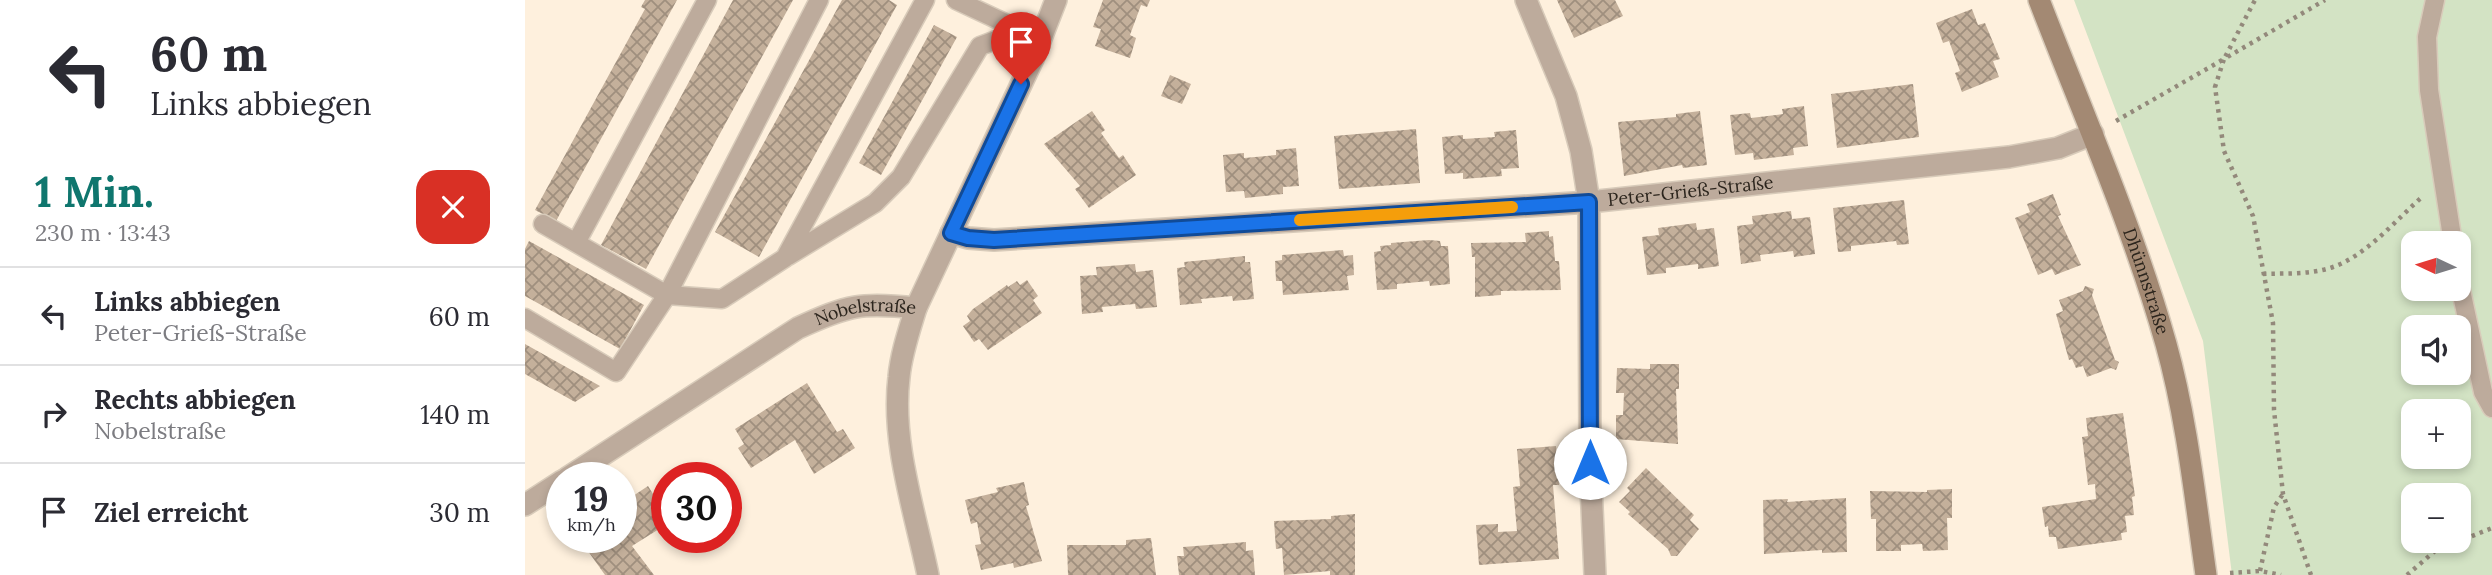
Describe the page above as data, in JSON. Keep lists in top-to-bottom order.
{
  "streets": {
    "main road": ["Dhünnstraße"],
    "street": ["Peter-Grieß-Straße", "Nobelstraße"]
  },
  "crossings": [
    ["Peter-Grieß-Straße", "Dhünnstraße"],
    ["Peter-Grieß-Straße", "Nobelstraße"]
  ],
  "north": "left",
  "page": {
    "turn": ["60 m", "Links abbiegen"],
    "heading": ["1 Min.", "230 m · 13:43"],
    "map_buttons": ["+", "−"],
    "list": [
      {
        "name": "Links abbiegen",
        "note": "Peter-Grieß-Straße",
        "value": "60 m"
      },
      {
        "name": "Rechts abbiegen",
        "note": "Nobelstraße",
        "value": "140 m"
      },
      {
        "name": "Ziel erreicht",
        "value": "30 m"
      }
    ],
    "speed": "19 km/h",
    "limit": "30"
  }
}
